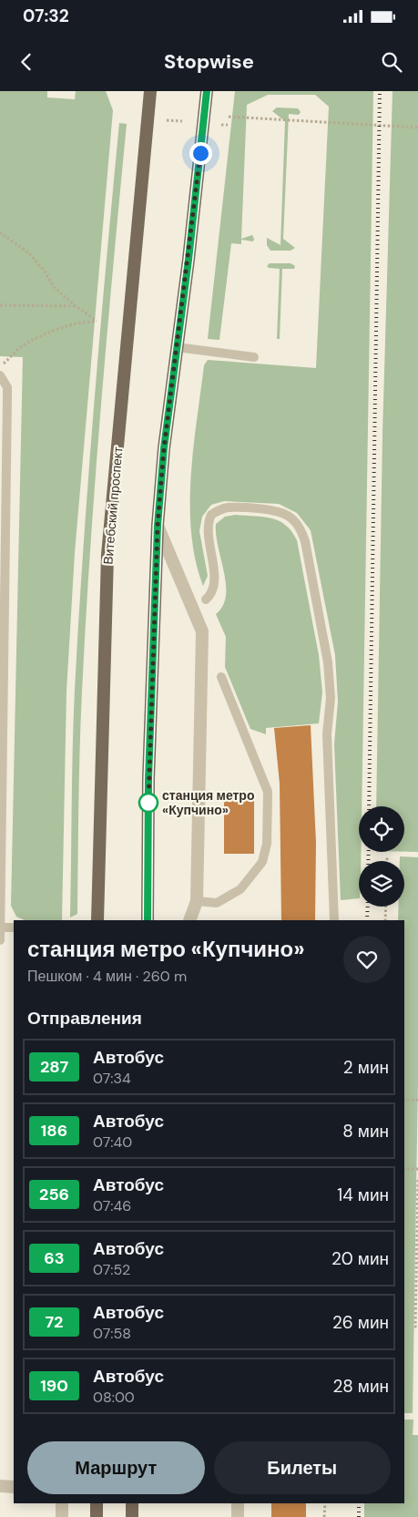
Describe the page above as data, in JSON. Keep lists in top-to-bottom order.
{
  "streets": {
    "main road": ["Витебский проспект"]
  },
  "places": ["станция метро «Купчино»"],
  "lines": ["bus line 287"],
  "page": {
    "status": "07:32",
    "header": "Stopwise",
    "heading": [
      ["станция метро «Купчино»", "Пешком · 4 мин · 260 m"],
      "Отправления"
    ],
    "list": [
      {
        "mark": "287",
        "name": "Автобус",
        "note": "07:34",
        "value": "2 мин"
      },
      {
        "mark": "186",
        "name": "Автобус",
        "note": "07:40",
        "value": "8 мин"
      },
      {
        "mark": "256",
        "name": "Автобус",
        "note": "07:46",
        "value": "14 мин"
      },
      {
        "mark": "63",
        "name": "Автобус",
        "note": "07:52",
        "value": "20 мин"
      },
      {
        "mark": "72",
        "name": "Автобус",
        "note": "07:58",
        "value": "26 мин"
      },
      {
        "mark": "190",
        "name": "Автобус",
        "note": "08:00",
        "value": "28 мин"
      }
    ],
    "buttons": ["Маршрут", "Билеты"]
  }
}
